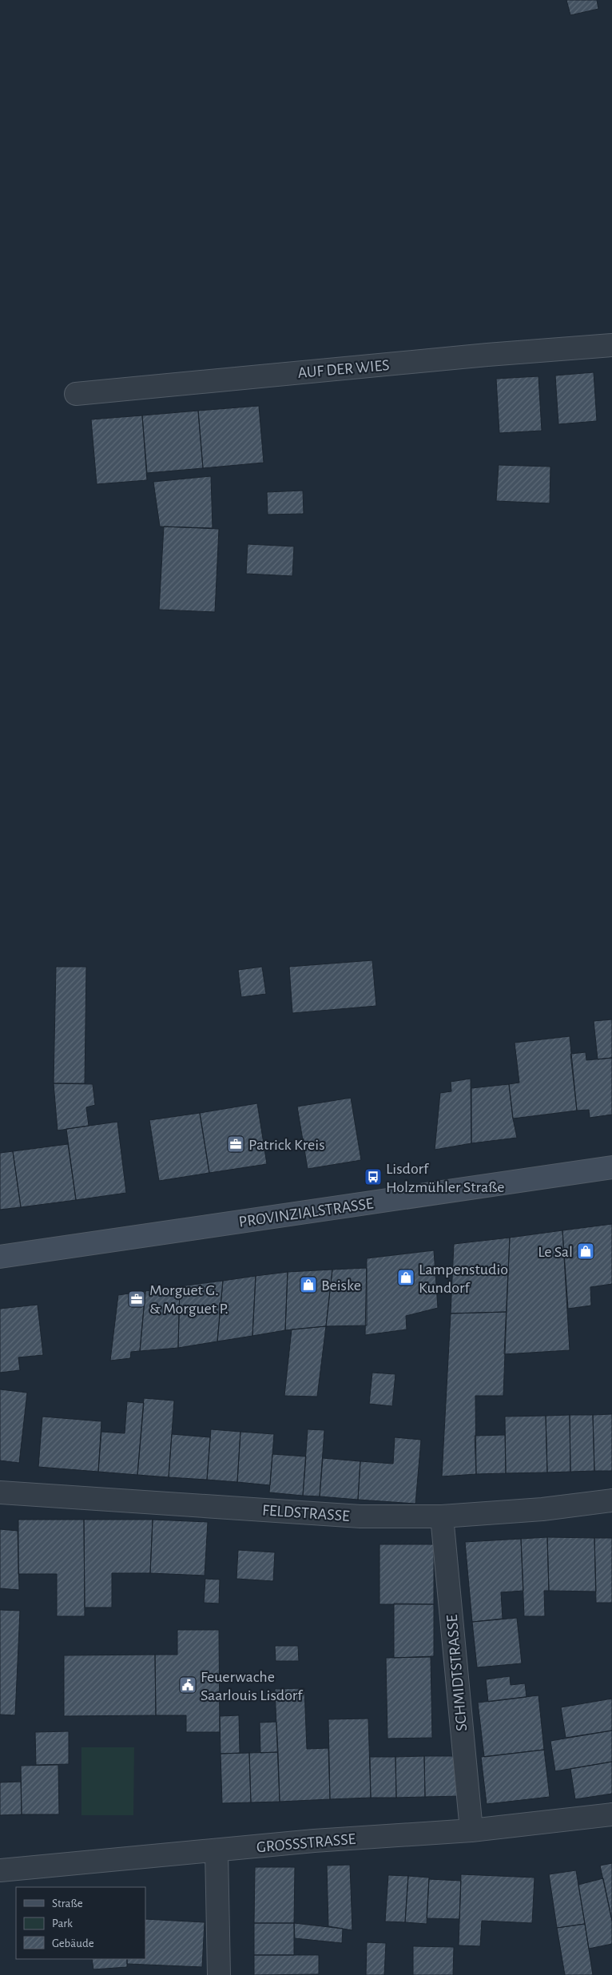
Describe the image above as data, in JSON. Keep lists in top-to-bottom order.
{
  "streets": {
    "main road": ["PROVINZIALSTRASSE"],
    "street": [
      "AUF DER WIES",
      "FELDSTRASSE",
      "SCHMIDTSTRASSE",
      "GROSSSTRASSE"
    ]
  },
  "crossings": [
    ["FELDSTRASSE", "SCHMIDTSTRASSE"],
    ["SCHMIDTSTRASSE", "GROSSSTRASSE"]
  ],
  "places": {
    "office": ["Patrick Kreis", "Morguet G. & Morguet P."],
    "bus stop": ["Lisdorf Holzmühler Straße"],
    "shop": ["Le Sal", "Lampenstudio Kundorf", "Beiske"],
    "public building": ["Feuerwache Saarlouis Lisdorf"]
  },
  "legend": ["Straße", "Park", "Gebäude"]
}
